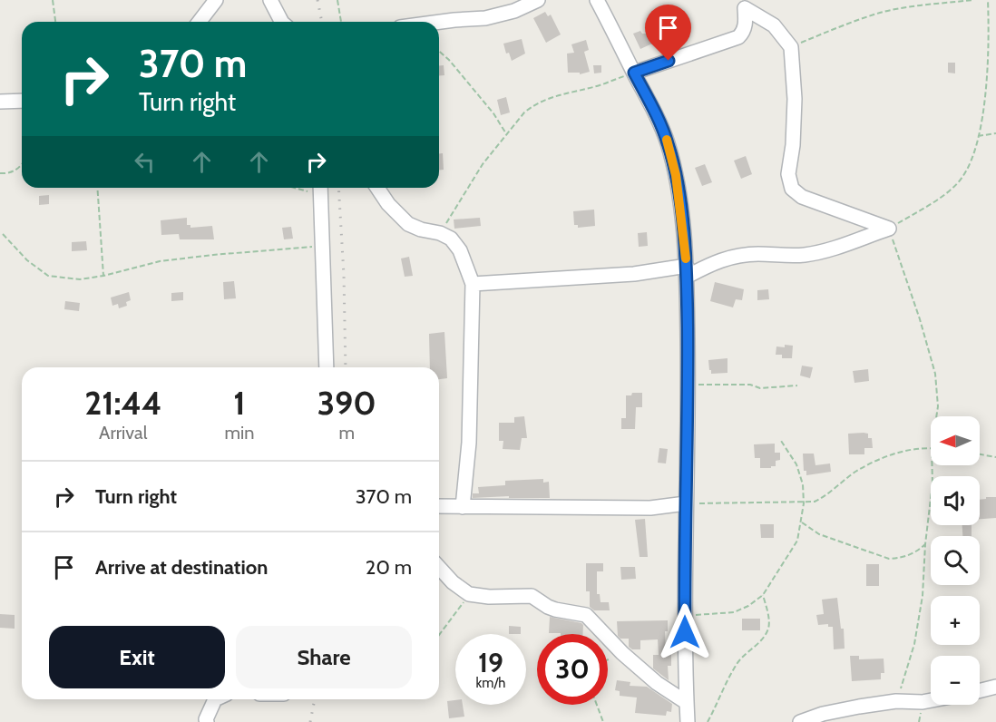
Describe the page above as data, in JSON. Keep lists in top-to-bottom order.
{
  "north": "left",
  "page": {
    "turn": ["370 m", "Turn right"],
    "eta": [
      "21:44",
      "Arrival",
      "1",
      "min",
      "390",
      "m"
    ],
    "map_buttons": ["+", "−"],
    "list": [
      {
        "name": "Turn right",
        "value": "370 m"
      },
      {
        "name": "Arrive at destination",
        "value": "20 m"
      }
    ],
    "buttons": ["Exit", "Share"],
    "speed": "19 km/h",
    "limit": "30"
  }
}
